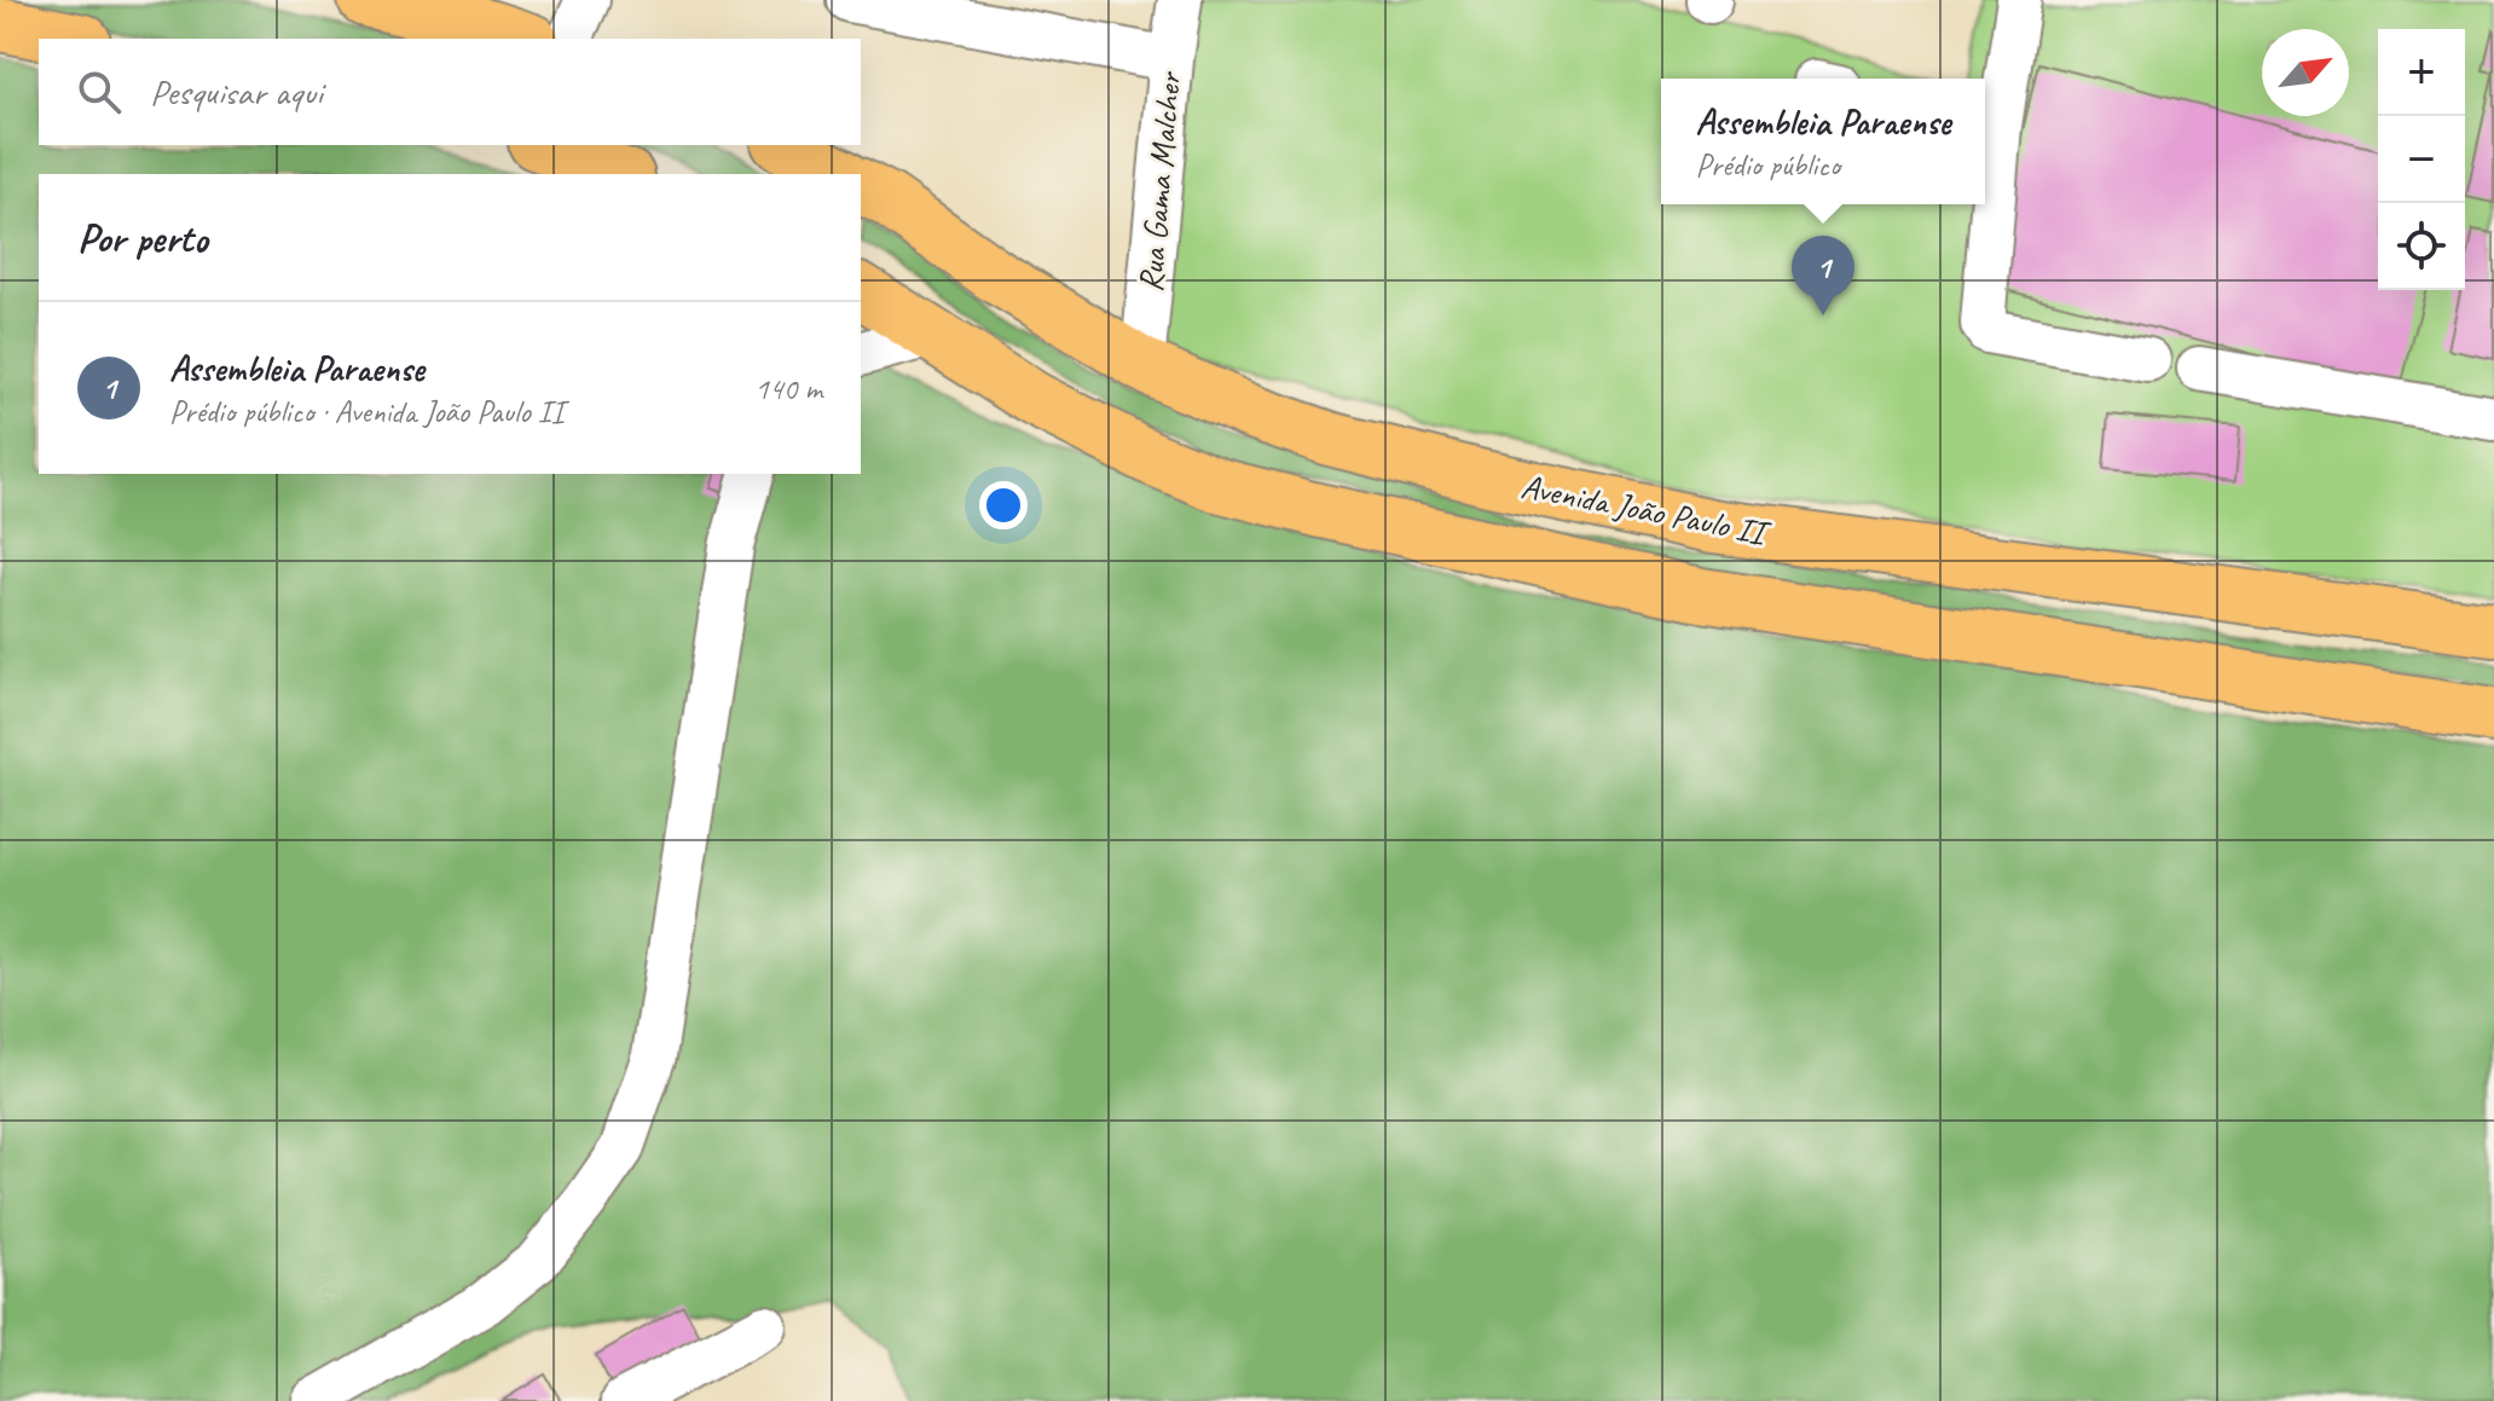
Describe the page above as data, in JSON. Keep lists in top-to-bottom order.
{
  "streets": {
    "main road": ["Avenida João Paulo II"],
    "street": ["Rua Gama Malcher"]
  },
  "crossings": [
    ["Rua Gama Malcher", "Avenida João Paulo II"]
  ],
  "north": "top right",
  "page": {
    "map_buttons": ["+", "−"],
    "search": "Pesquisar aqui",
    "popup": ["Assembleia Paraense", "Prédio público"],
    "heading": "Por perto",
    "pins": "1",
    "list": [
      {
        "mark": "1",
        "name": "Assembleia Paraense",
        "note": "Prédio público · Avenida João Paulo II",
        "value": "140 m"
      }
    ]
  }
}
